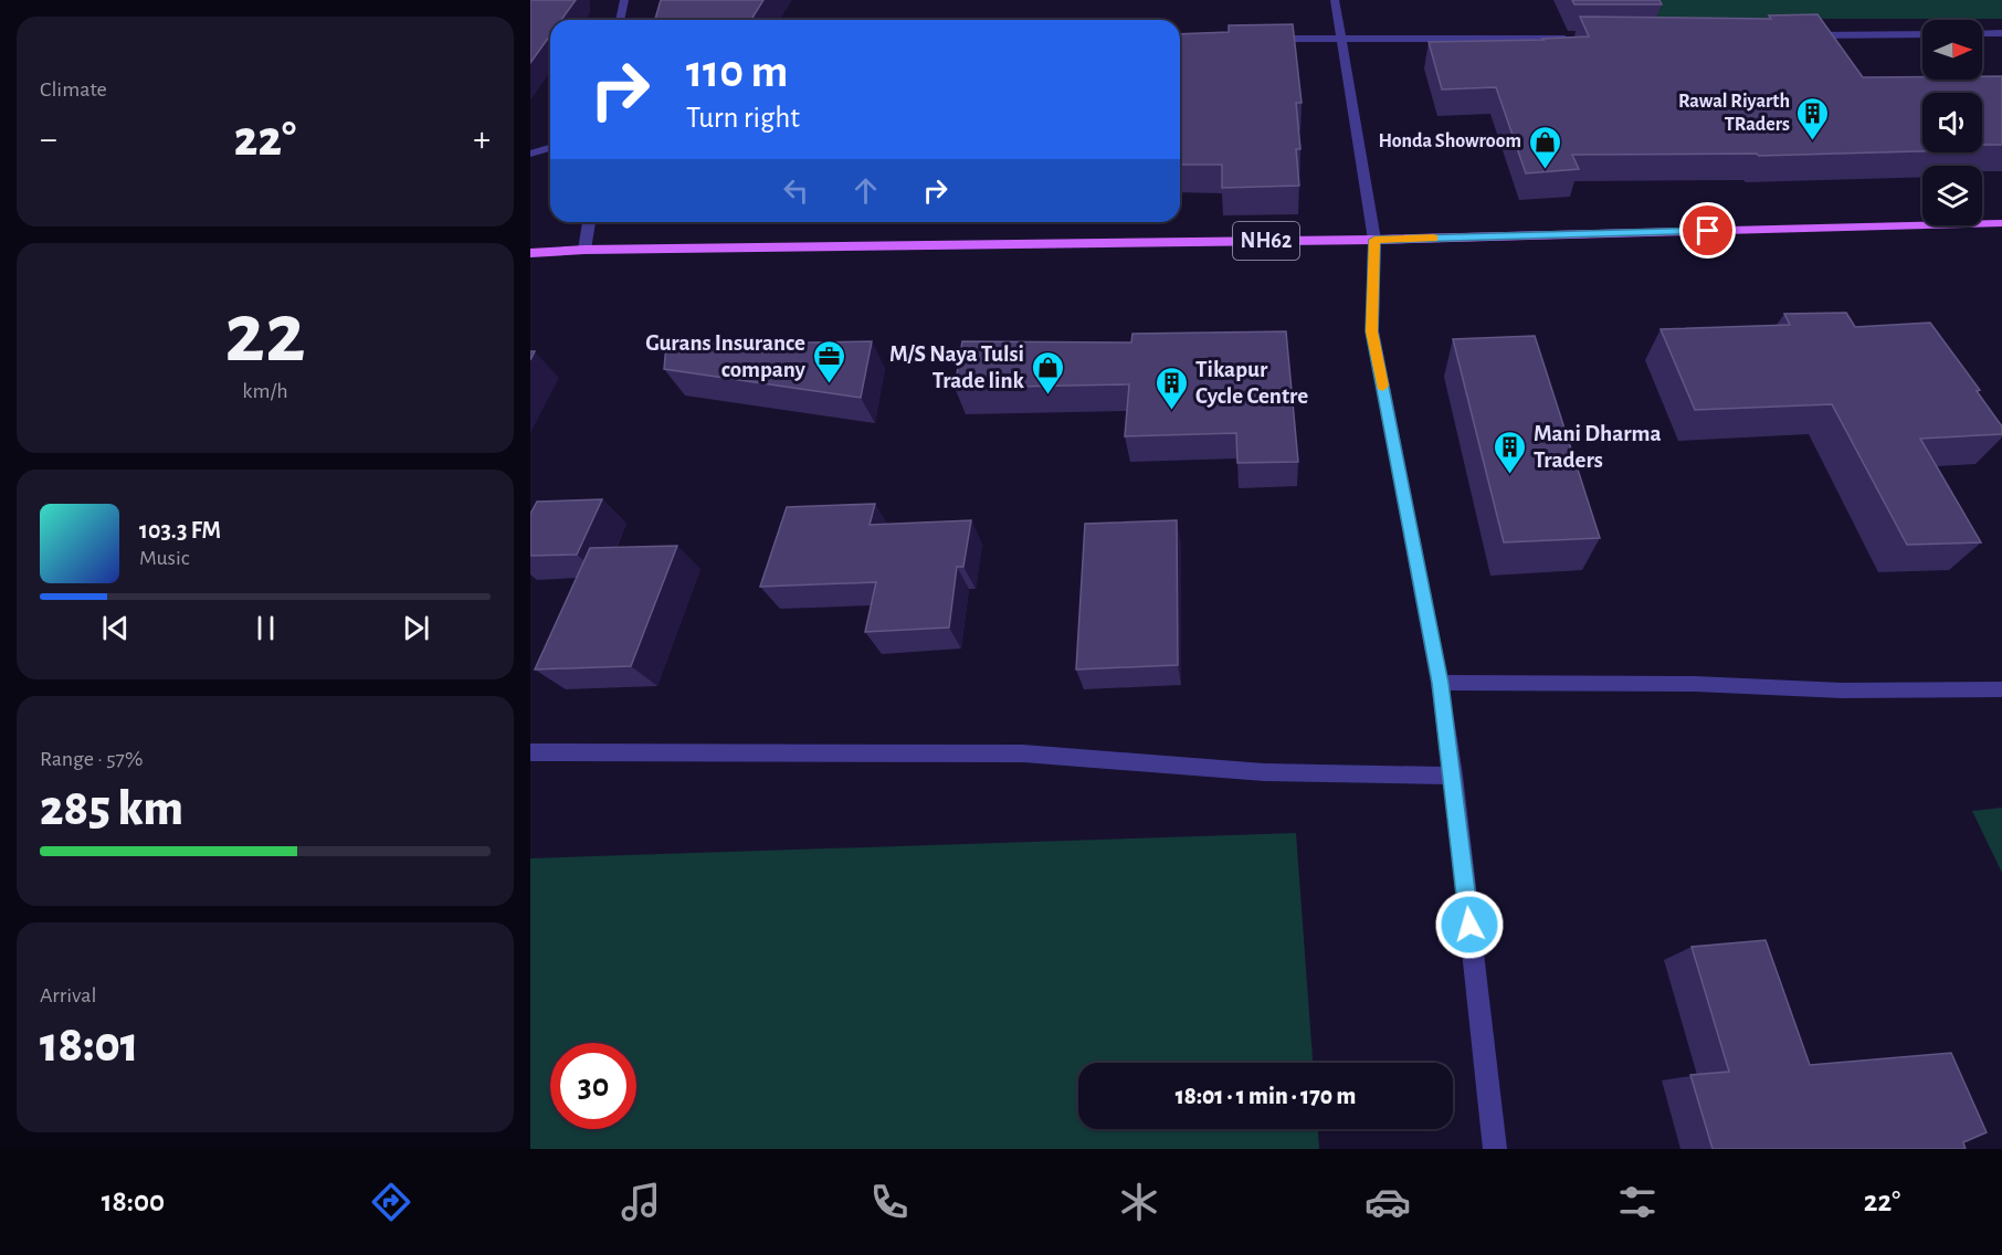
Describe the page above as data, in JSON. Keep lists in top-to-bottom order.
{
  "streets": {
    "main road": ["NH62"]
  },
  "places": {
    "building": ["Rawal Riyarth TRaders", "Tikapur Cycle Centre", "Mani Dharma Traders"],
    "shop": ["Honda Showroom", "M/S Naya Tulsi Trade link"],
    "office": ["Gurans Insurance company"]
  },
  "north": "right",
  "page": {
    "tile": [
      "Climate",
      ["22", "km/h"],
      ["Range · 57%", "285 km"],
      ["Arrival", "18:01"]
    ],
    "turn": ["110 m", "Turn right"],
    "heat": ["−", "22°", "+"],
    "song": ["103.3 FM", "Music"],
    "limit": "30",
    "trip": "18:01 · 1 min · 170 m",
    "tabs": ["18:00", "22°"]
  }
}
